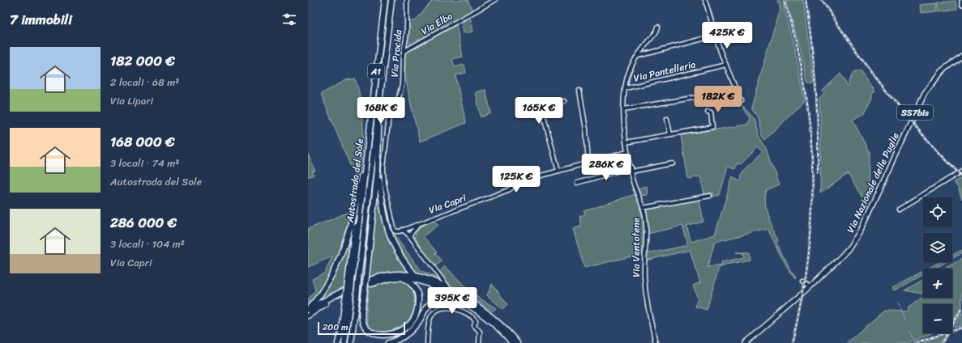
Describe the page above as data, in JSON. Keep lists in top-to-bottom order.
{
  "streets": {
    "highway": ["A1", "Autostrada del Sole"],
    "main road": ["SS7bis", "Via Nazionale delle Puglie"],
    "street": [
      "Via Elba",
      "Via Procida",
      "Via Pantelleria",
      "Via Capri",
      "Via Ventotene"
    ]
  },
  "crossings": [
    ["Via Elba", "Via Procida"],
    ["Via Procida", "Via Capri"],
    ["Via Pantelleria", "Via Ventotene"],
    ["Via Capri", "Via Ventotene"]
  ],
  "scale_bar": "200 m",
  "page": {
    "heading": "7 immobili",
    "price": [
      "425K €",
      "182K €",
      "168K €",
      "165K €",
      "286K €",
      "125K €",
      "395K €"
    ],
    "list": [
      {
        "name": "182 000 €",
        "note": "2 locali · 68 m² · Via Lipari"
      },
      {
        "name": "168 000 €",
        "note": "3 locali · 74 m² · Autostrada del Sole"
      },
      {
        "name": "286 000 €",
        "note": "3 locali · 104 m² · Via Capri"
      }
    ],
    "map_buttons": ["+", "−"],
    "scale": "200 m"
  }
}
